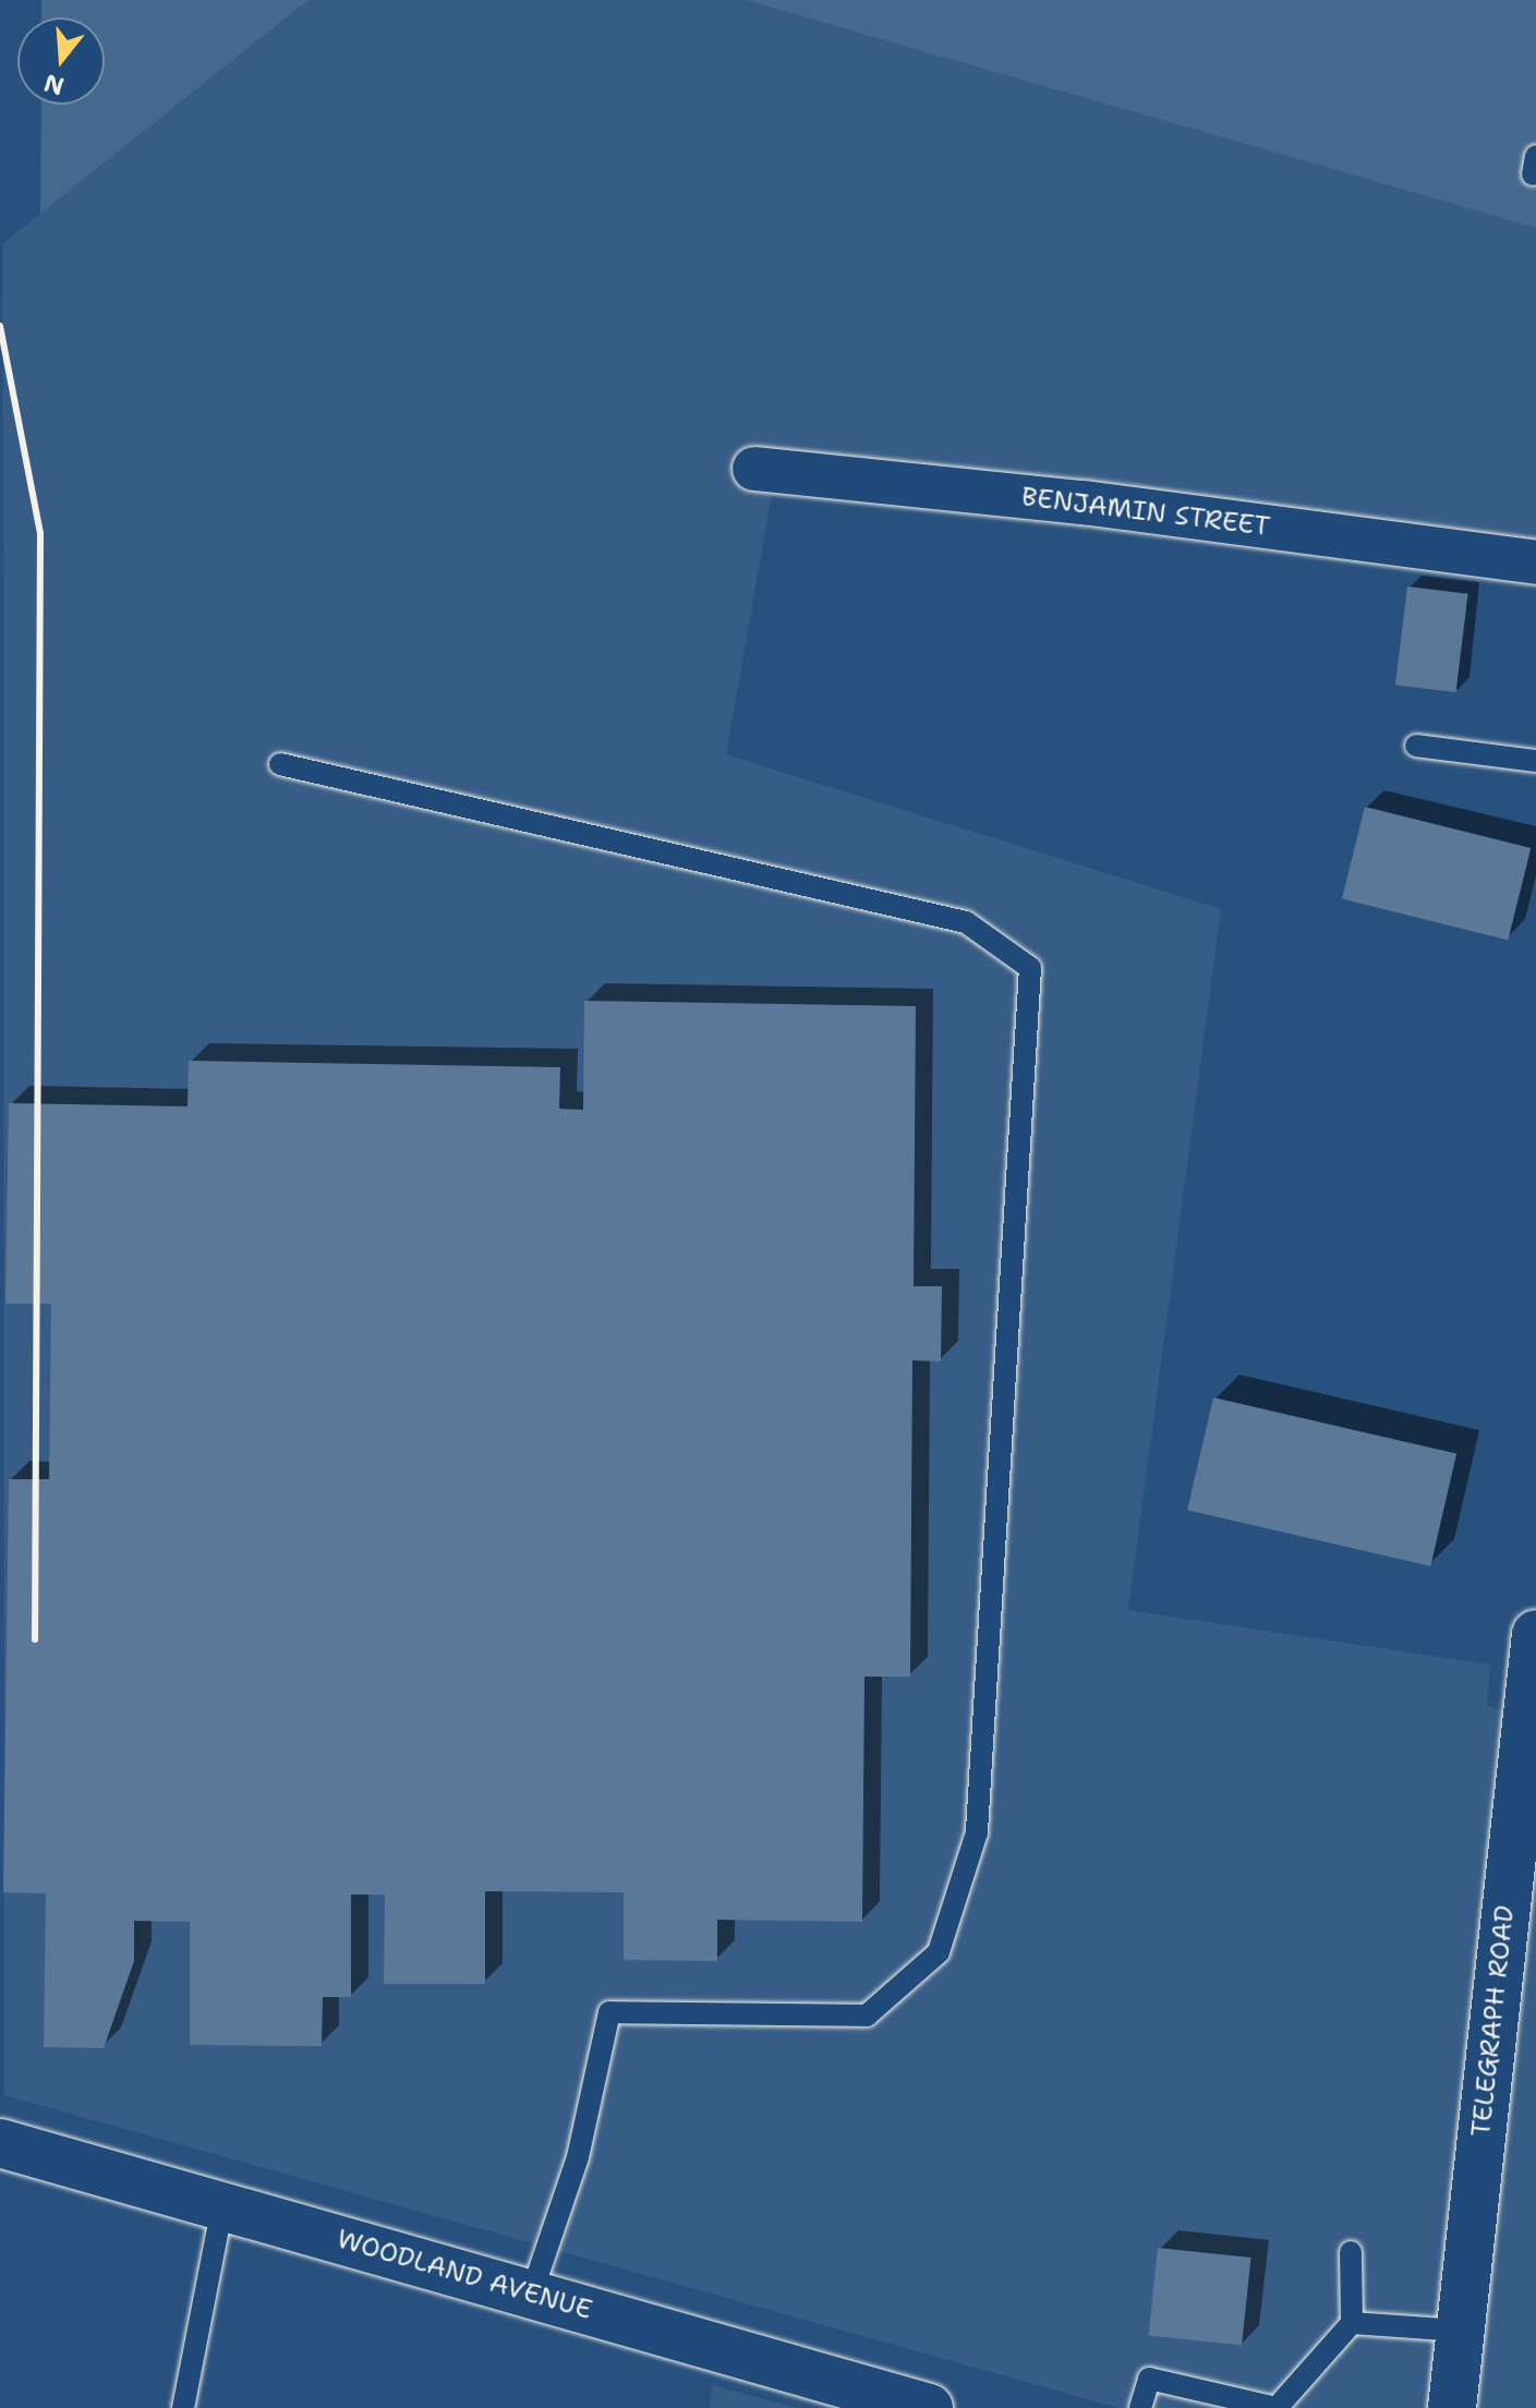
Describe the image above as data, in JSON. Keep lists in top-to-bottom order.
{
  "streets": {
    "street": ["BENJAMIN STREET", "TELEGRAPH ROAD", "WOODLAND AVENUE"]
  },
  "north": "bottom"
}
